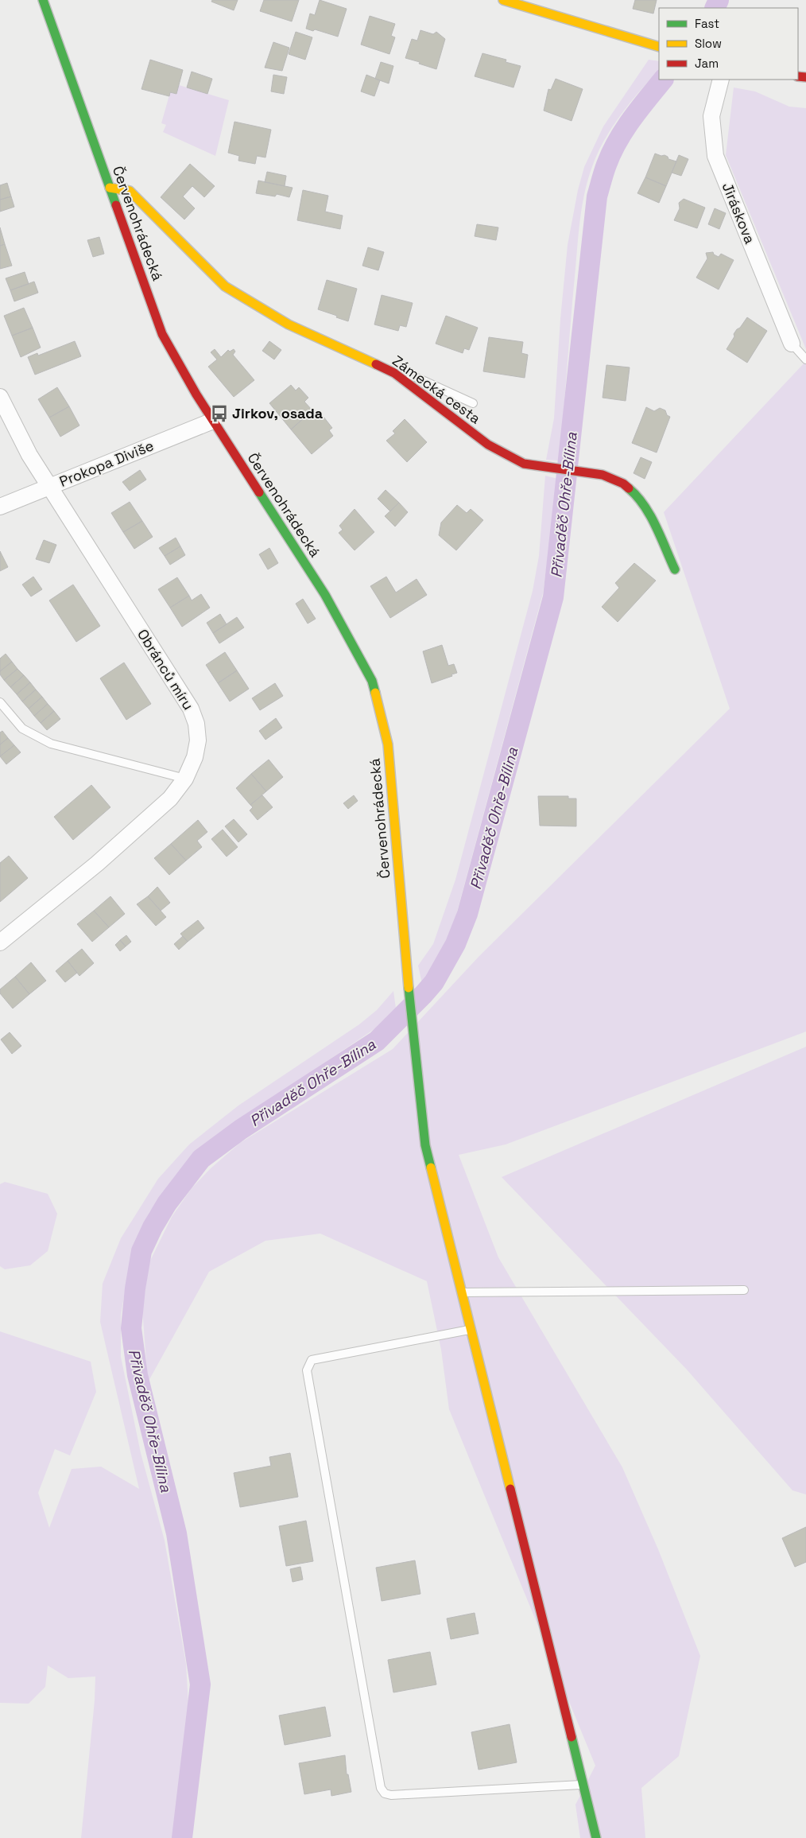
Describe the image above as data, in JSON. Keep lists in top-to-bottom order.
{
  "streets": {
    "street": [
      "Jiráskova",
      "Červenohrádecká",
      "Zámecká cesta",
      "Prokopa Diviše",
      "Obránců míru"
    ]
  },
  "crossings": [
    ["Červenohrádecká", "Zámecká cesta"],
    ["Červenohrádecká", "Prokopa Diviše"],
    ["Prokopa Diviše", "Obránců míru"]
  ],
  "water": ["Přivaděč Ohře-Bílina"],
  "places": {
    "bus stop": ["Jirkov, osada"]
  },
  "legend": ["Fast", "Slow", "Jam"]
}
